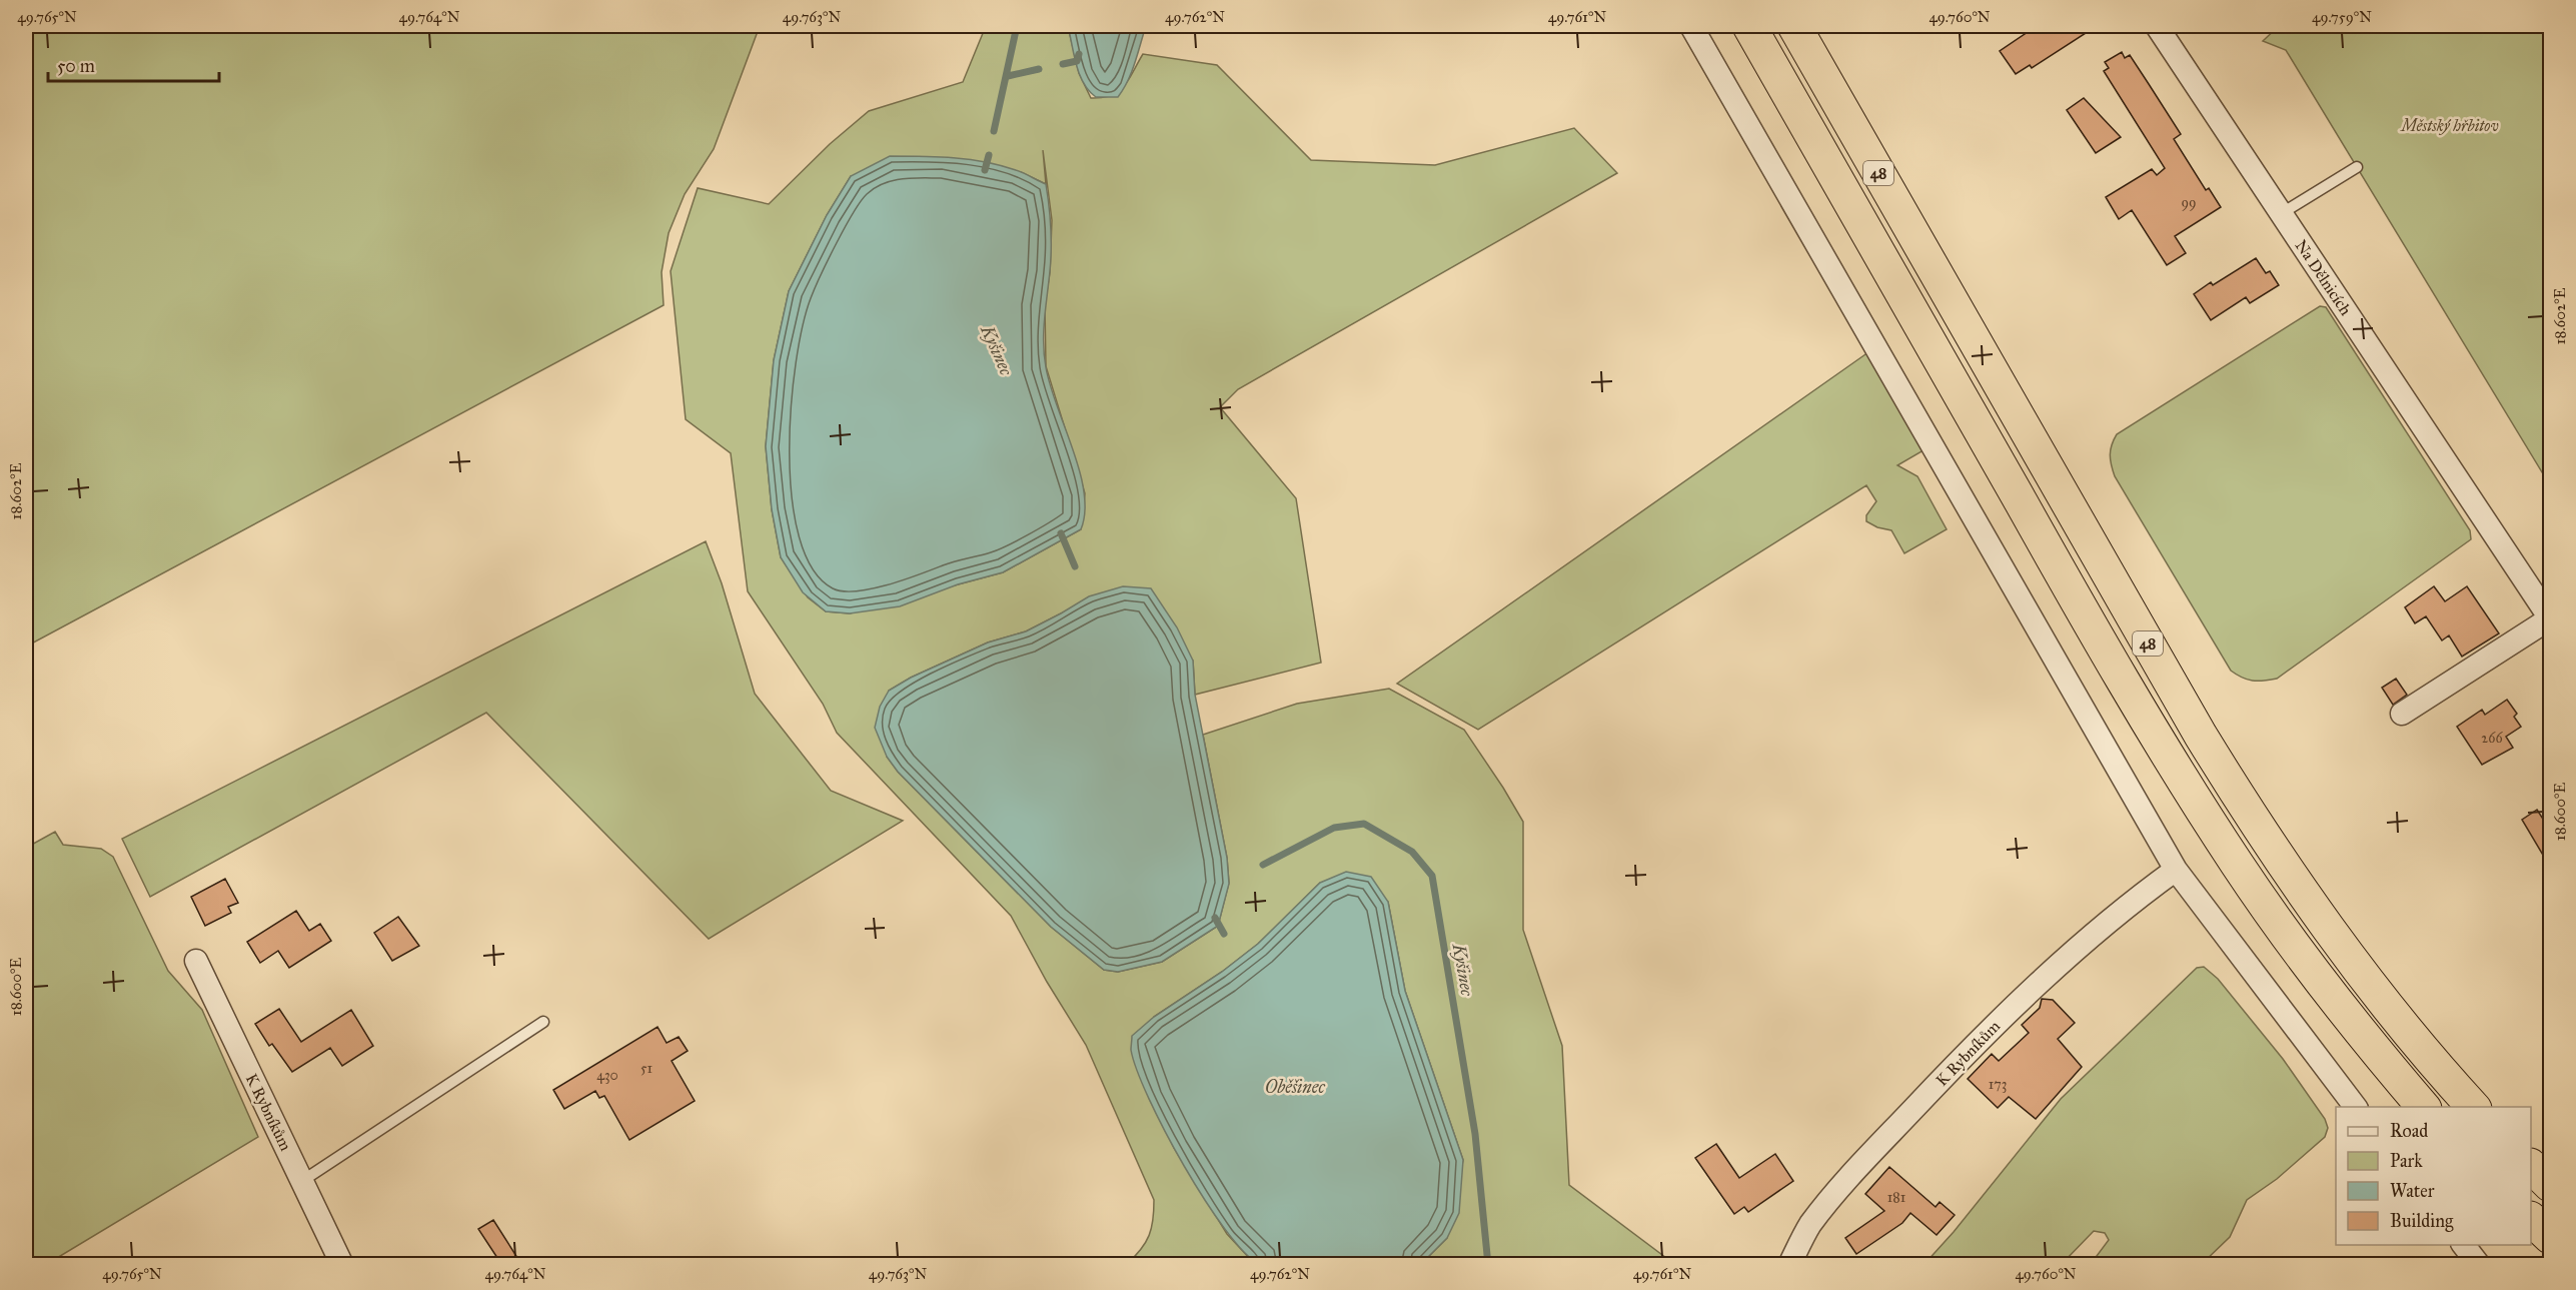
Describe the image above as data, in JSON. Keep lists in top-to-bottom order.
{
  "streets": {
    "highway": ["48"],
    "street": ["Na Dělnicích", "K Rybníkům"]
  },
  "water": ["Kyšinec", "Oběšinec"],
  "parks": ["Městský hřbitov"],
  "house_numbers": [
    "99",
    "266",
    "51",
    "430",
    "173",
    "181"
  ],
  "legend": [
    "Road",
    "Park",
    "Water",
    "Building"
  ],
  "scale_bar": "50 m",
  "coordinates": [
    "49.765°N",
    "49.764°N",
    "49.763°N",
    "49.762°N",
    "49.761°N",
    "49.760°N",
    "49.759°N",
    "18.602°E",
    "18.600°E"
  ]
}
